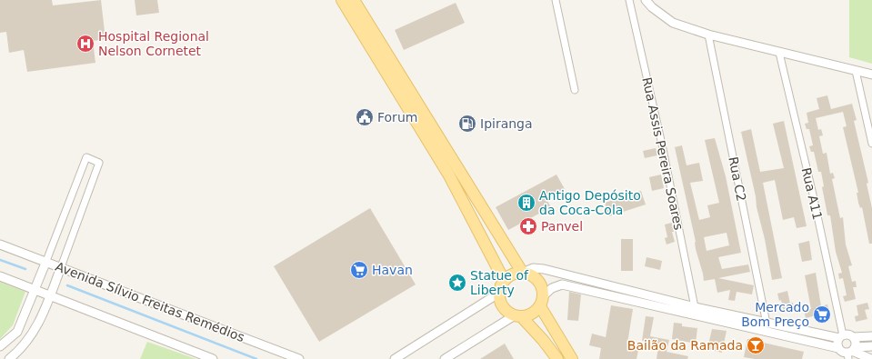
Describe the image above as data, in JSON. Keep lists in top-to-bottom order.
{
  "streets": {
    "street": [
      "Rua Assis Pereira Soares",
      "Rua C2",
      "Rua A11",
      "Avenida Sílvio Freitas Remédios"
    ]
  },
  "places": {
    "hospital": ["Hospital Regional Nelson Cornetet"],
    "public building": ["Forum"],
    "fuel station": ["Ipiranga"],
    "building": ["Antigo Depósito da Coca-Cola"],
    "pharmacy": ["Panvel"],
    "supermarket": ["Havan", "Mercado Bom Preço"],
    "place": ["Statue of Liberty"],
    "bar": ["Bailão da Ramada"]
  }
}
